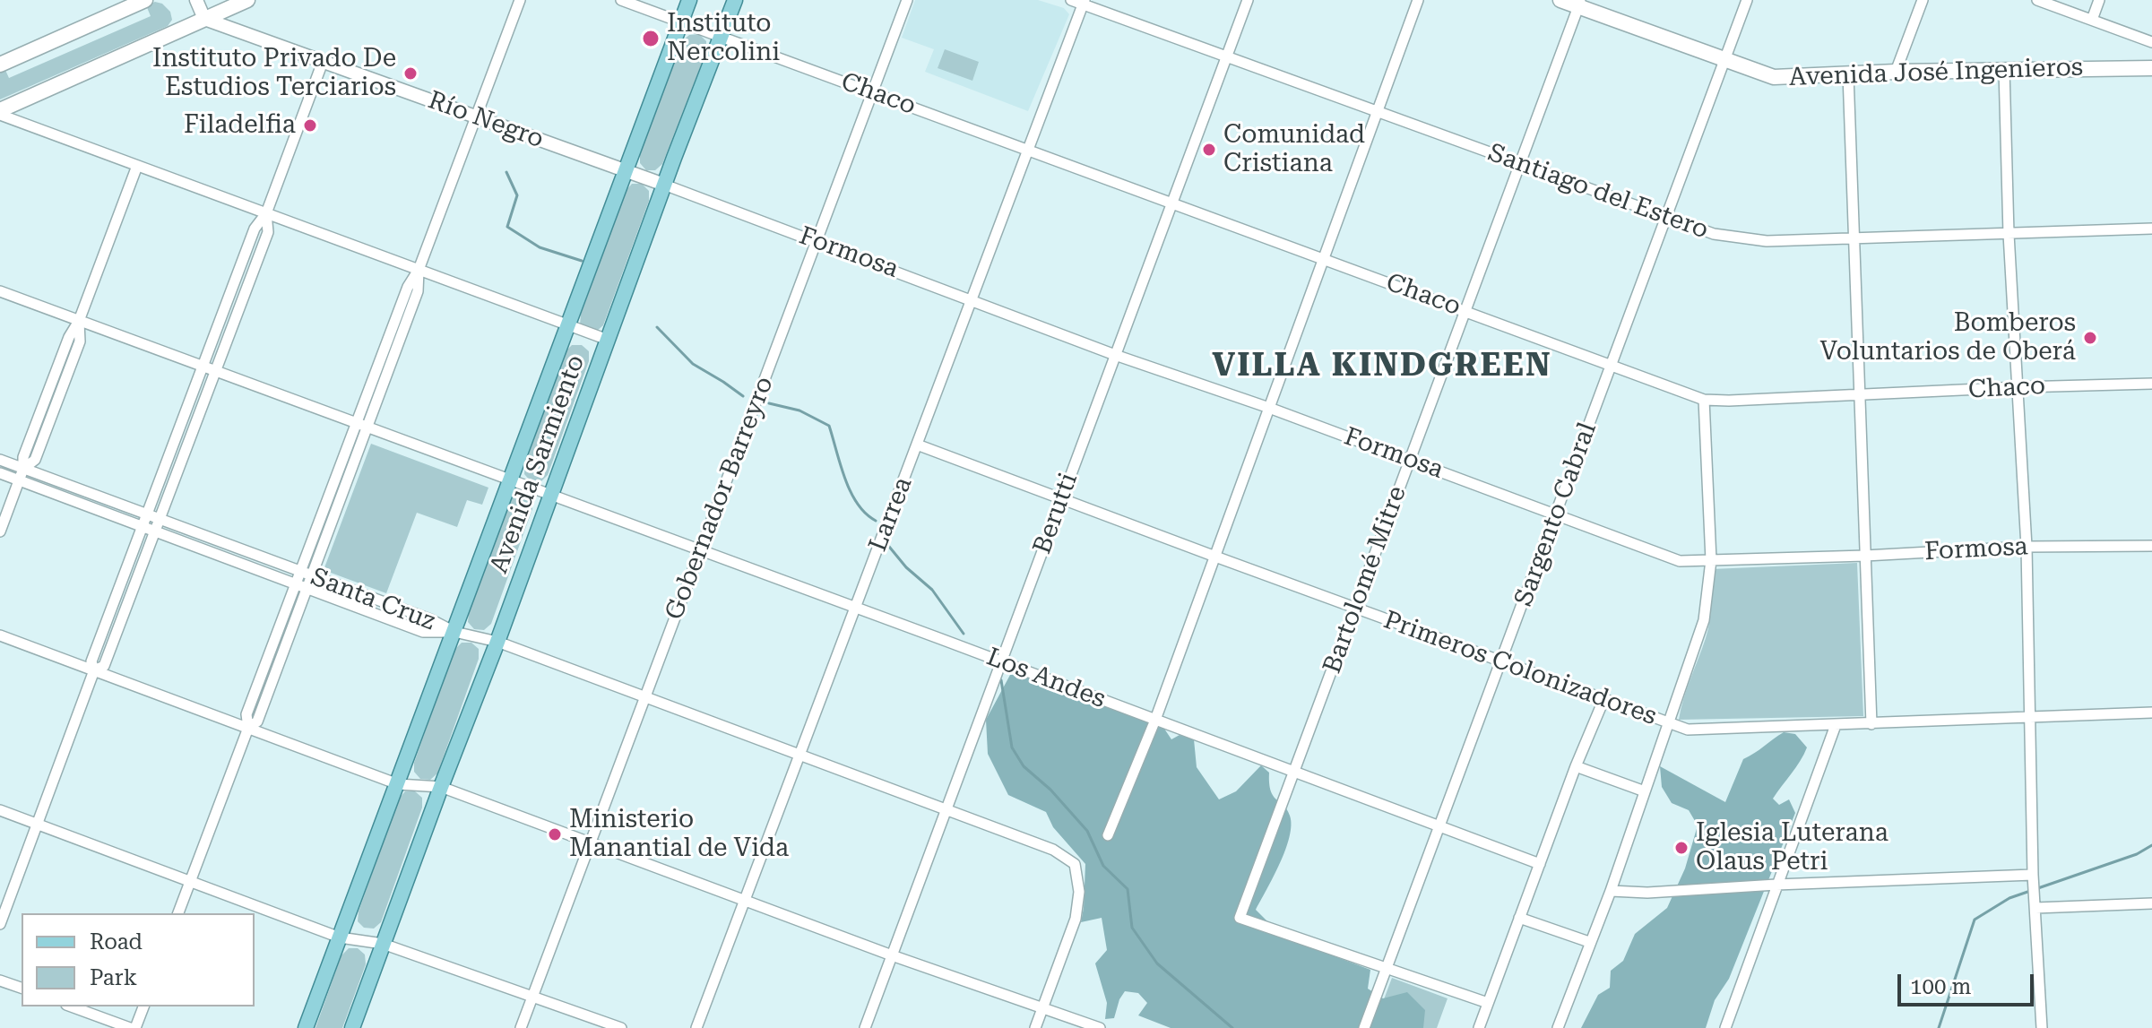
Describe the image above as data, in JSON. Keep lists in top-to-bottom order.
{
  "streets": {
    "main road": ["Avenida José Ingenieros", "Avenida Sarmiento"],
    "street": [
      "Chaco",
      "Río Negro",
      "Santiago del Estero",
      "Formosa",
      "Gobernador Barreyro",
      "Berutti",
      "Larrea",
      "Sargento Cabral",
      "Bartolomé Mitre",
      "Santa Cruz",
      "Primeros Colonizadores",
      "Los Andes"
    ]
  },
  "crossings": [
    ["Avenida José Ingenieros", "Sargento Cabral"],
    ["Avenida José Ingenieros", "Bartolomé Mitre"],
    ["Chaco", "Avenida Sarmiento"],
    ["Chaco", "Gobernador Barreyro"],
    ["Chaco", "Berutti"],
    ["Chaco", "Larrea"],
    ["Chaco", "Sargento Cabral"],
    ["Chaco", "Bartolomé Mitre"],
    ["Río Negro", "Formosa"],
    ["Río Negro", "Avenida Sarmiento"],
    ["Santiago del Estero", "Berutti"],
    ["Santiago del Estero", "Larrea"],
    ["Santiago del Estero", "Sargento Cabral"],
    ["Santiago del Estero", "Bartolomé Mitre"],
    ["Formosa", "Avenida Sarmiento"],
    ["Formosa", "Gobernador Barreyro"],
    ["Formosa", "Berutti"],
    ["Formosa", "Larrea"],
    ["Formosa", "Sargento Cabral"],
    ["Formosa", "Bartolomé Mitre"],
    ["Avenida Sarmiento", "Santa Cruz"],
    ["Avenida Sarmiento", "Los Andes"],
    ["Gobernador Barreyro", "Los Andes"],
    ["Berutti", "Primeros Colonizadores"],
    ["Berutti", "Los Andes"],
    ["Larrea", "Primeros Colonizadores"],
    ["Larrea", "Los Andes"],
    ["Sargento Cabral", "Bartolomé Mitre"],
    ["Sargento Cabral", "Primeros Colonizadores"],
    ["Sargento Cabral", "Los Andes"],
    ["Bartolomé Mitre", "Primeros Colonizadores"],
    ["Bartolomé Mitre", "Los Andes"]
  ],
  "districts": ["VILLA KINDGREEN"],
  "places": [
    "Instituto Nercolini",
    "Instituto Privado De Estudios Terciarios",
    "Filadelfia",
    "Comunidad Cristiana",
    "Bomberos Voluntarios de Oberá",
    "Ministerio Manantial de Vida",
    "Iglesia Luterana Olaus Petri"
  ],
  "legend": ["Road", "Park"],
  "scale_bar": "100 m"
}
